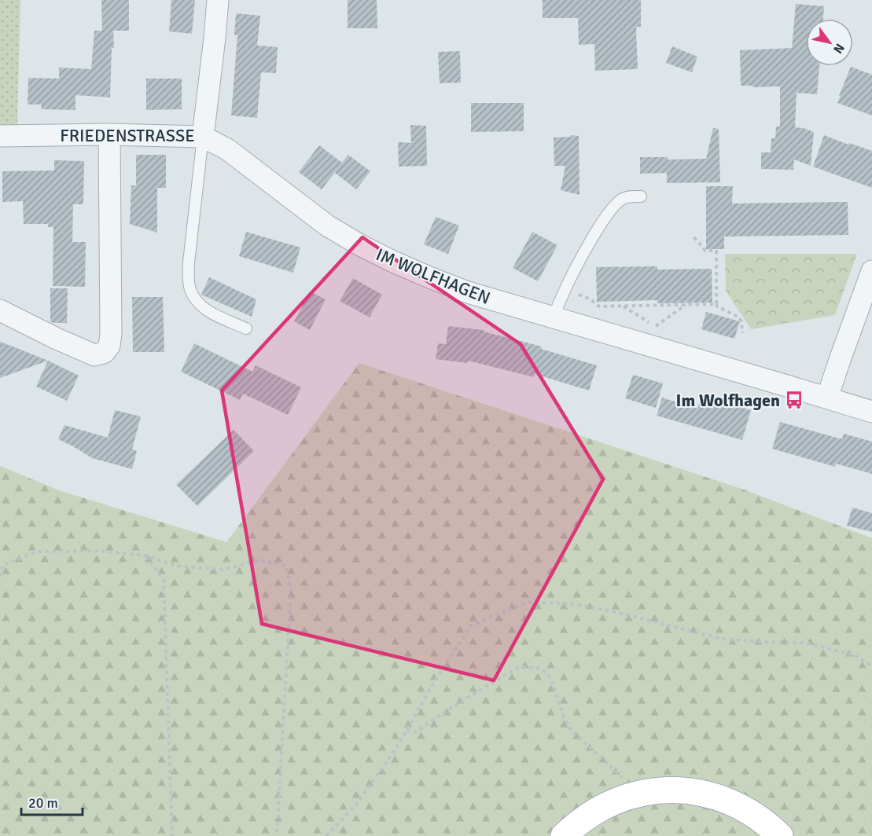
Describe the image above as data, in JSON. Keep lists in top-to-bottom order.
{
  "streets": {
    "street": ["FRIEDENSTRASSE", "IM WOLFHAGEN"]
  },
  "crossings": [
    ["FRIEDENSTRASSE", "IM WOLFHAGEN"]
  ],
  "places": {
    "bus stop": ["Im Wolfhagen"]
  },
  "scale_bar": "20 m",
  "north": "bottom right"
}
